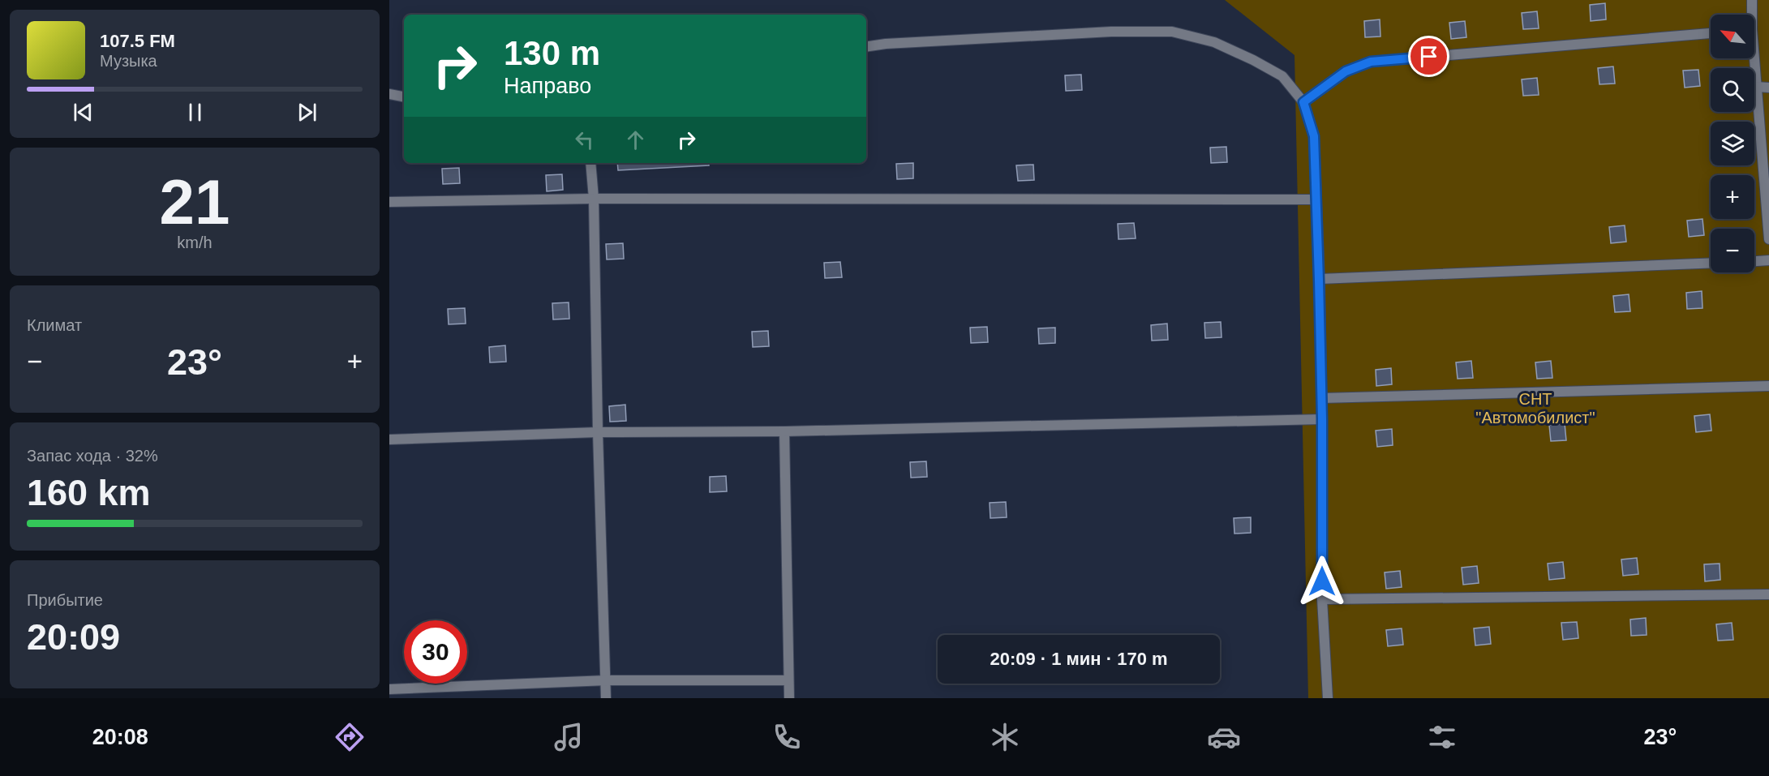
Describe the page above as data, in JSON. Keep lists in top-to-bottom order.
{
  "parks": ["СНТ \"Автомобилист\""],
  "north": "top left",
  "page": {
    "map_buttons": ["+", "−"],
    "turn": ["130 m", "Направо"],
    "song": ["107.5 FM", "Музыка"],
    "tile": [
      ["21", "km/h"],
      "Климат",
      ["Запас хода · 32%", "160 km"],
      ["Прибытие", "20:09"]
    ],
    "heat": ["−", "23°", "+"],
    "limit": "30",
    "trip": "20:09 · 1 мин · 170 m",
    "tabs": ["20:08", "23°"]
  }
}
